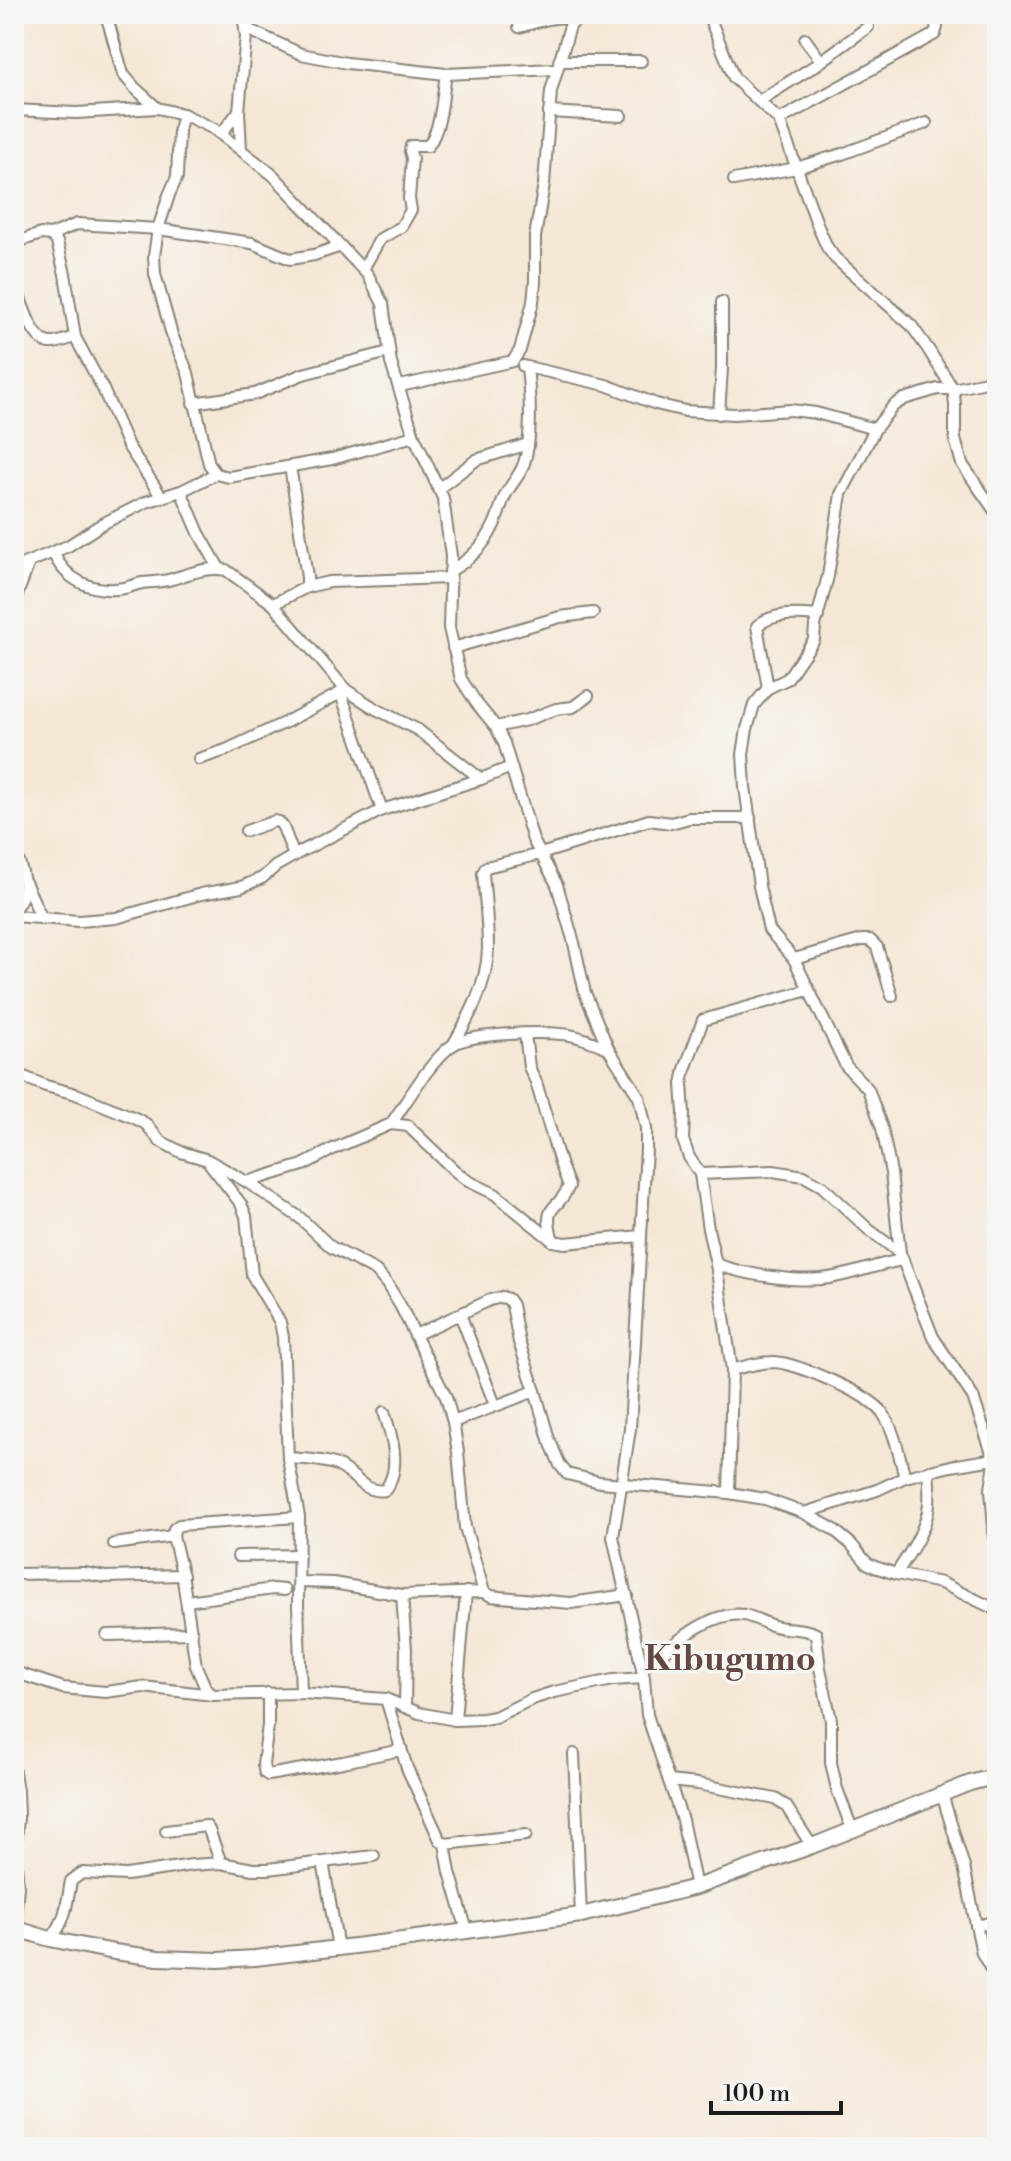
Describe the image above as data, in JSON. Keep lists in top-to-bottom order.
{
  "districts": ["Kibugumo"],
  "scale_bar": "100 m"
}
